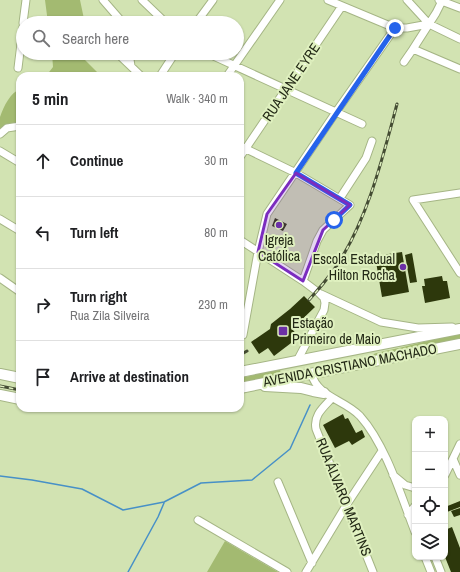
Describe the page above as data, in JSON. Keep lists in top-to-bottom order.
{
  "streets": {
    "highway": ["AVENIDA CRISTIANO MACHADO"],
    "street": ["RUA JANE EYRE", "RUA ÁLVARO MARTINS"]
  },
  "places": {
    "other": ["Igreja Católica", "Escola Estadual Hilton Rocha"],
    "transit": ["Estação Primeiro de Maio"]
  },
  "page": {
    "search": "Search here",
    "heading": ["5 min", "Walk · 340 m"],
    "list": [
      ["Continue", "30 m"],
      ["Turn left", "80 m"],
      ["Turn right", "Rua Zila Silveira", "230 m"],
      "Arrive at destination"
    ],
    "map_buttons": ["+", "−"]
  }
}
